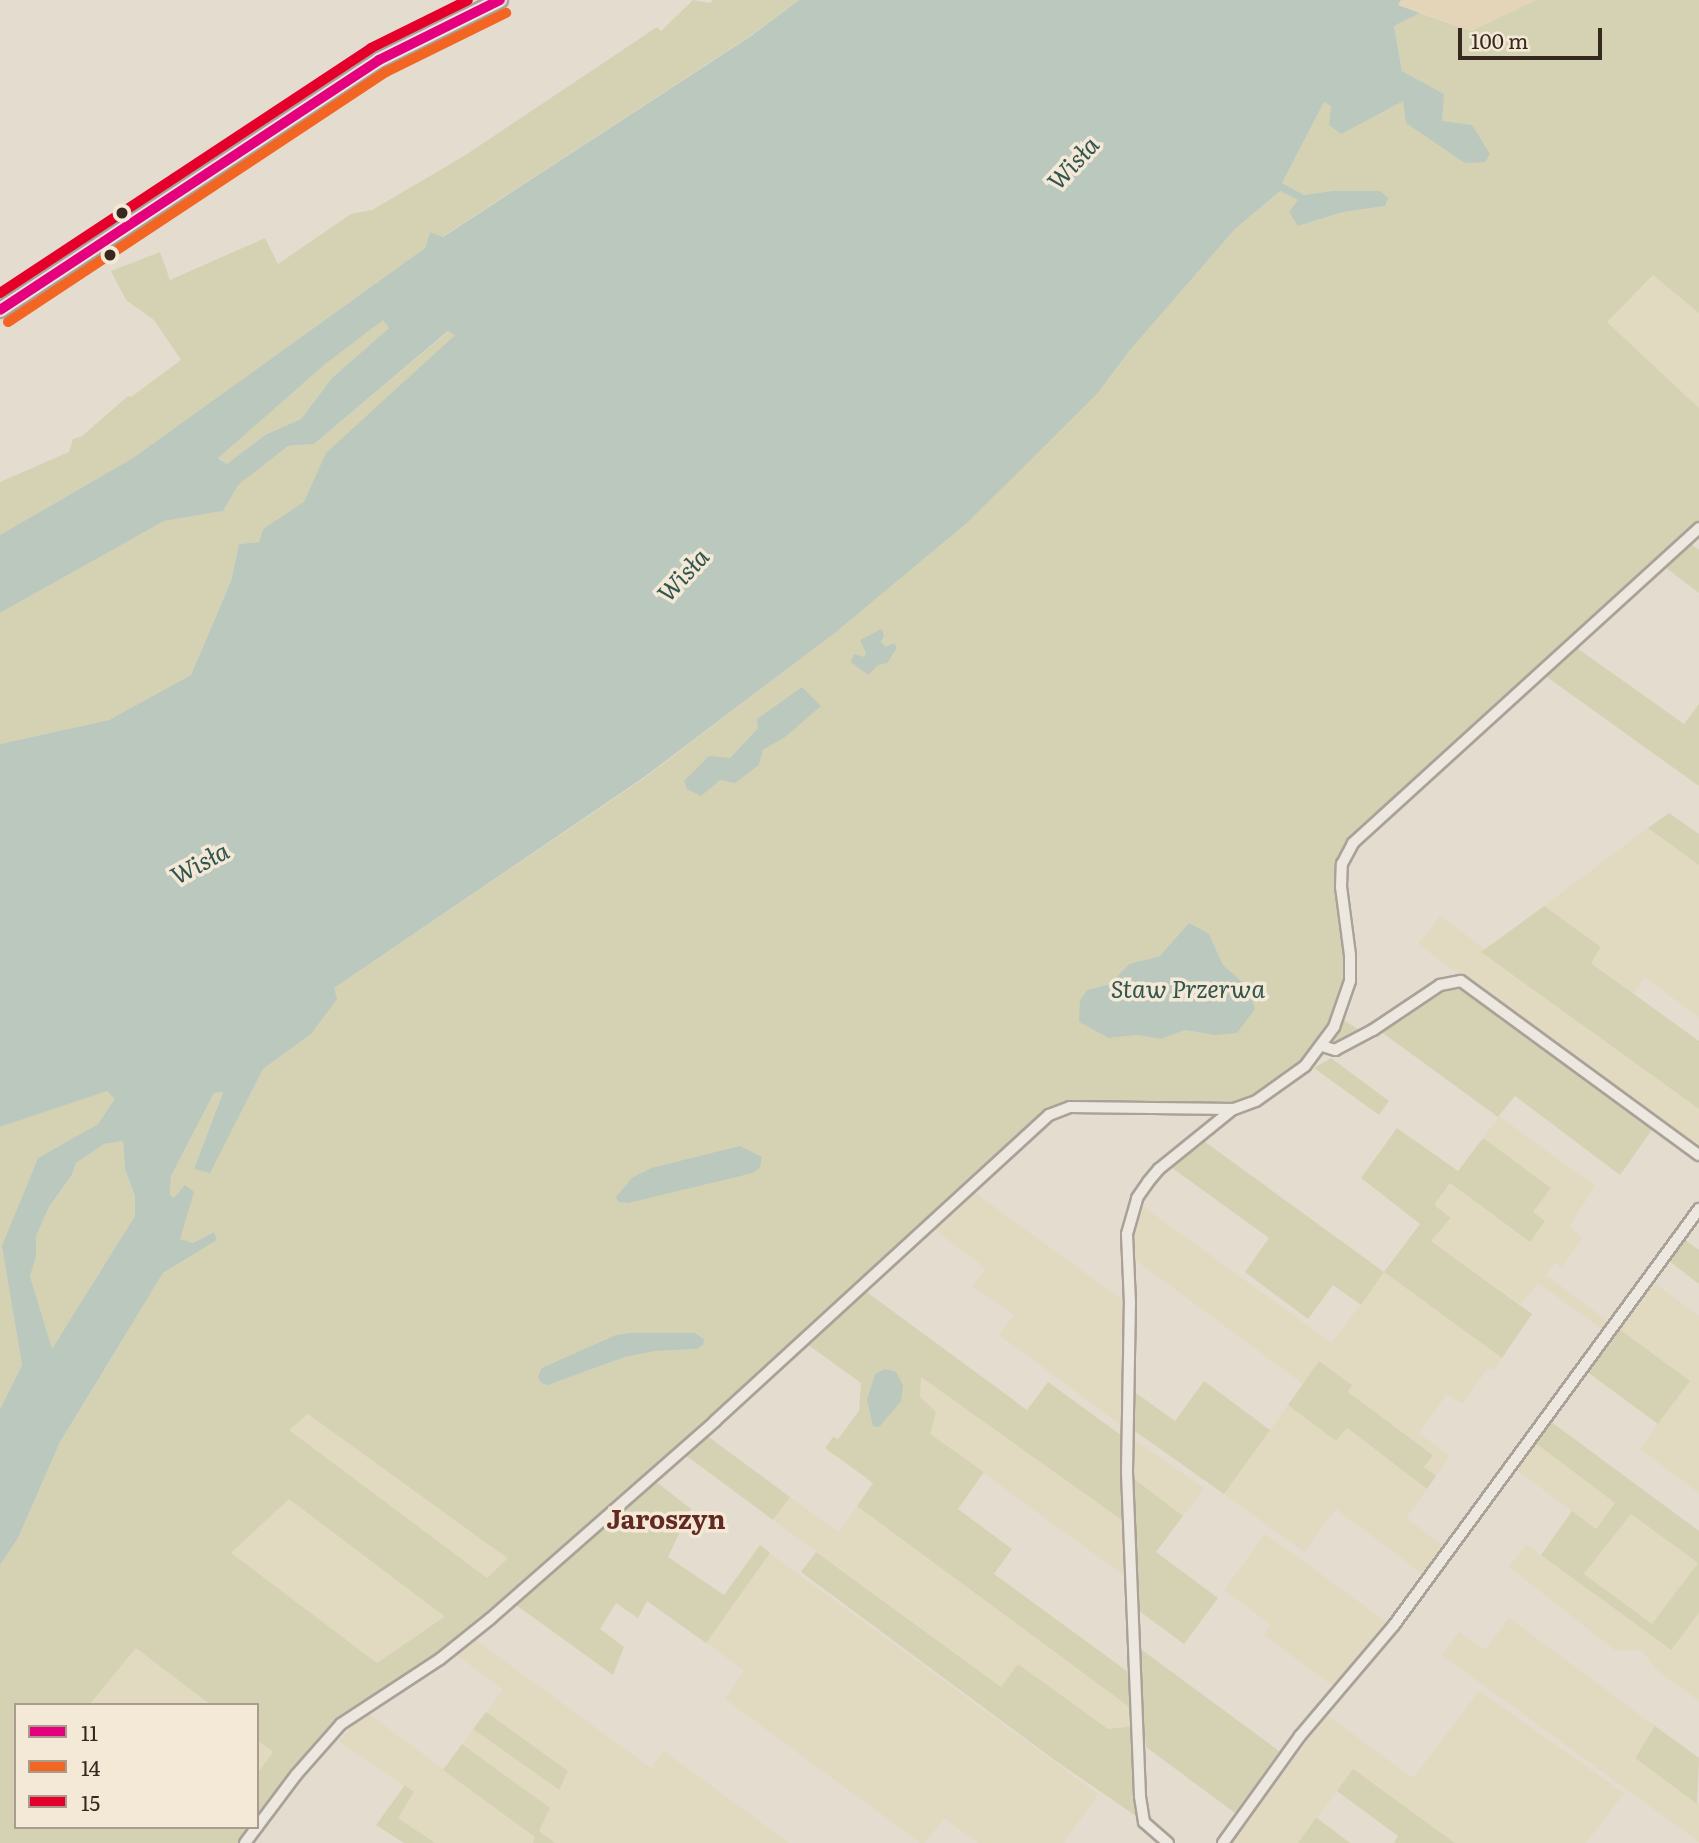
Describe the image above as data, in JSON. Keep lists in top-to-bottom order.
{
  "districts": ["Jaroszyn"],
  "water": ["Wisła", "Staw Przerwa"],
  "lines": ["transit line 11", "transit line 15", "transit line 14"],
  "legend": ["11", "14", "15"],
  "scale_bar": "100 m"
}
